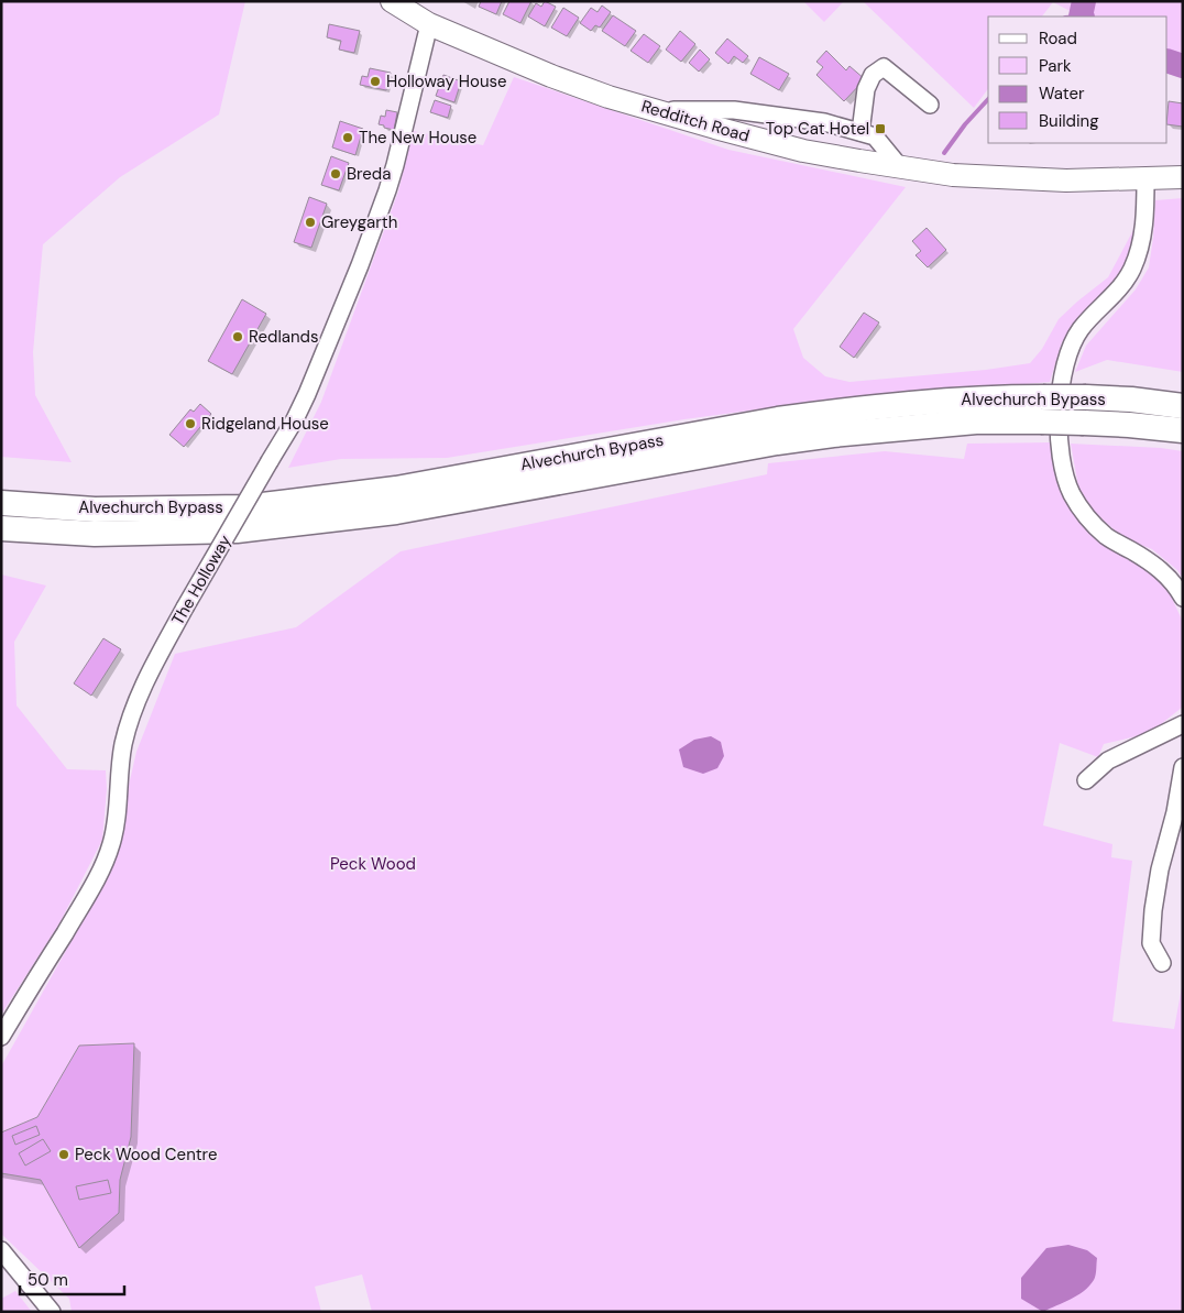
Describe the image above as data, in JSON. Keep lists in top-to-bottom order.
{
  "streets": {
    "highway": ["Alvechurch Bypass"],
    "main road": ["Redditch Road"],
    "street": ["The Holloway"]
  },
  "crossings": [
    ["Redditch Road", "The Holloway"]
  ],
  "parks": ["Peck Wood"],
  "places": {
    "other": [
      "Holloway House",
      "The New House",
      "Breda",
      "Greygarth",
      "Redlands",
      "Ridgeland House",
      "Peck Wood Centre"
    ],
    "transit": ["Top Cat Hotel"]
  },
  "legend": [
    "Road",
    "Park",
    "Water",
    "Building"
  ],
  "scale_bar": "50 m"
}
